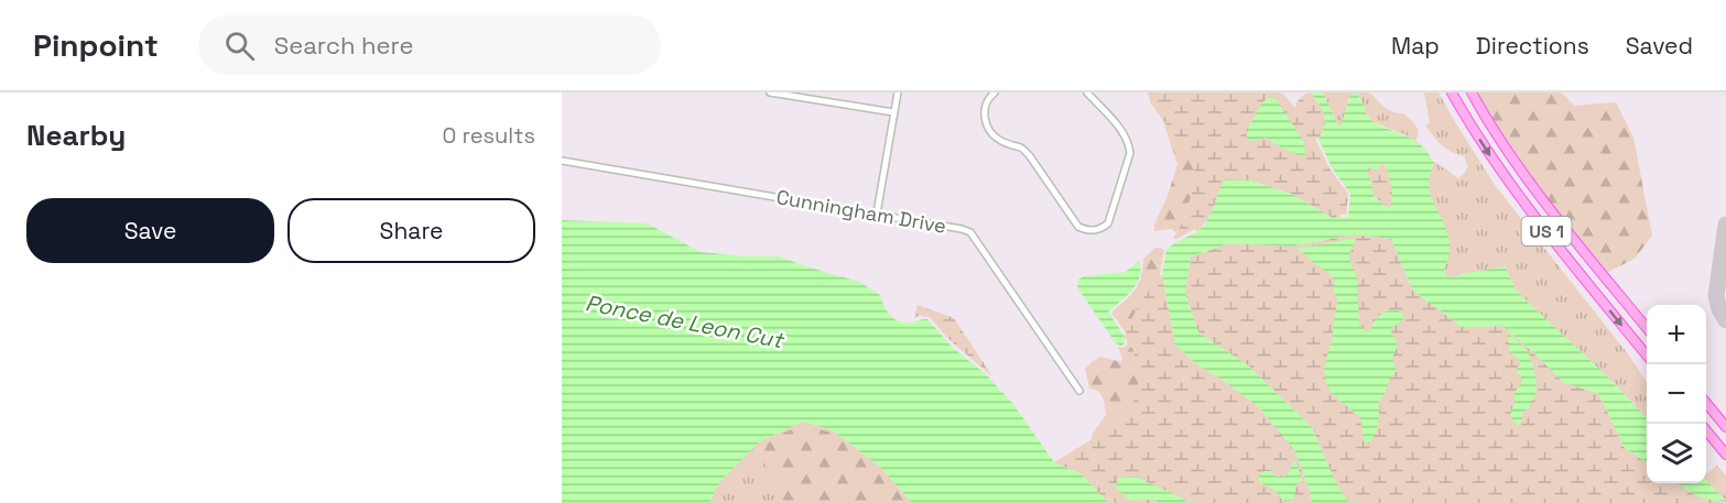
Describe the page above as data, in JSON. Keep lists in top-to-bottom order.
{
  "streets": {
    "main road": ["US 1"],
    "street": ["Cunningham Drive"]
  },
  "water": ["Ponce de Leon Cut"],
  "page": {
    "header": "Pinpoint",
    "search": "Search here",
    "nav": ["Map", "Directions", "Saved"],
    "heading": ["Nearby", "0 results"],
    "buttons": ["Save", "Share"],
    "map_buttons": ["+", "−"]
  }
}
